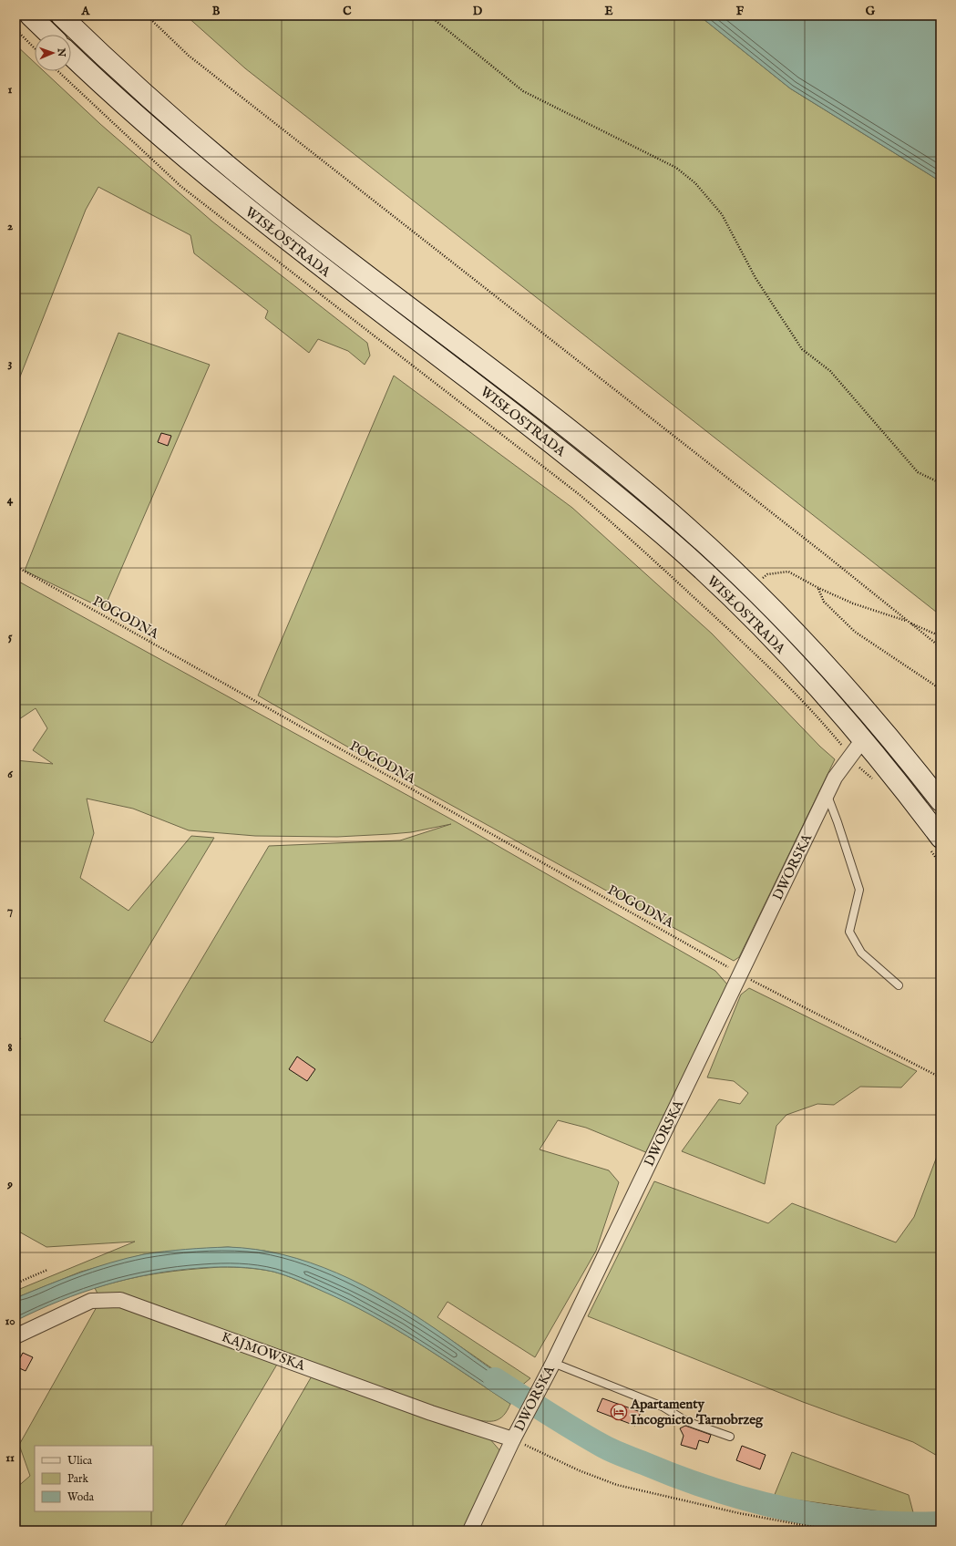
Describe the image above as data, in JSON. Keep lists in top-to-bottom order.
{
  "streets": {
    "main road": ["WISŁOSTRADA"],
    "street": ["DWORSKA", "KAJMOWSKA"],
    "path": ["POGODNA"]
  },
  "crossings": [
    ["WISŁOSTRADA", "DWORSKA"],
    ["POGODNA", "DWORSKA"],
    ["DWORSKA", "KAJMOWSKA"]
  ],
  "places": {
    "hotel": ["Apartamenty Incognicto Tarnobrzeg"]
  },
  "legend": ["Ulica", "Park", "Woda"],
  "north": "right",
  "grid": {
    "columns": [
      "A",
      "B",
      "C",
      "D",
      "E",
      "F",
      "G"
    ],
    "rows": [
      "1",
      "2",
      "3",
      "4",
      "5",
      "6",
      "7",
      "8",
      "9",
      "10",
      "11"
    ]
  }
}
